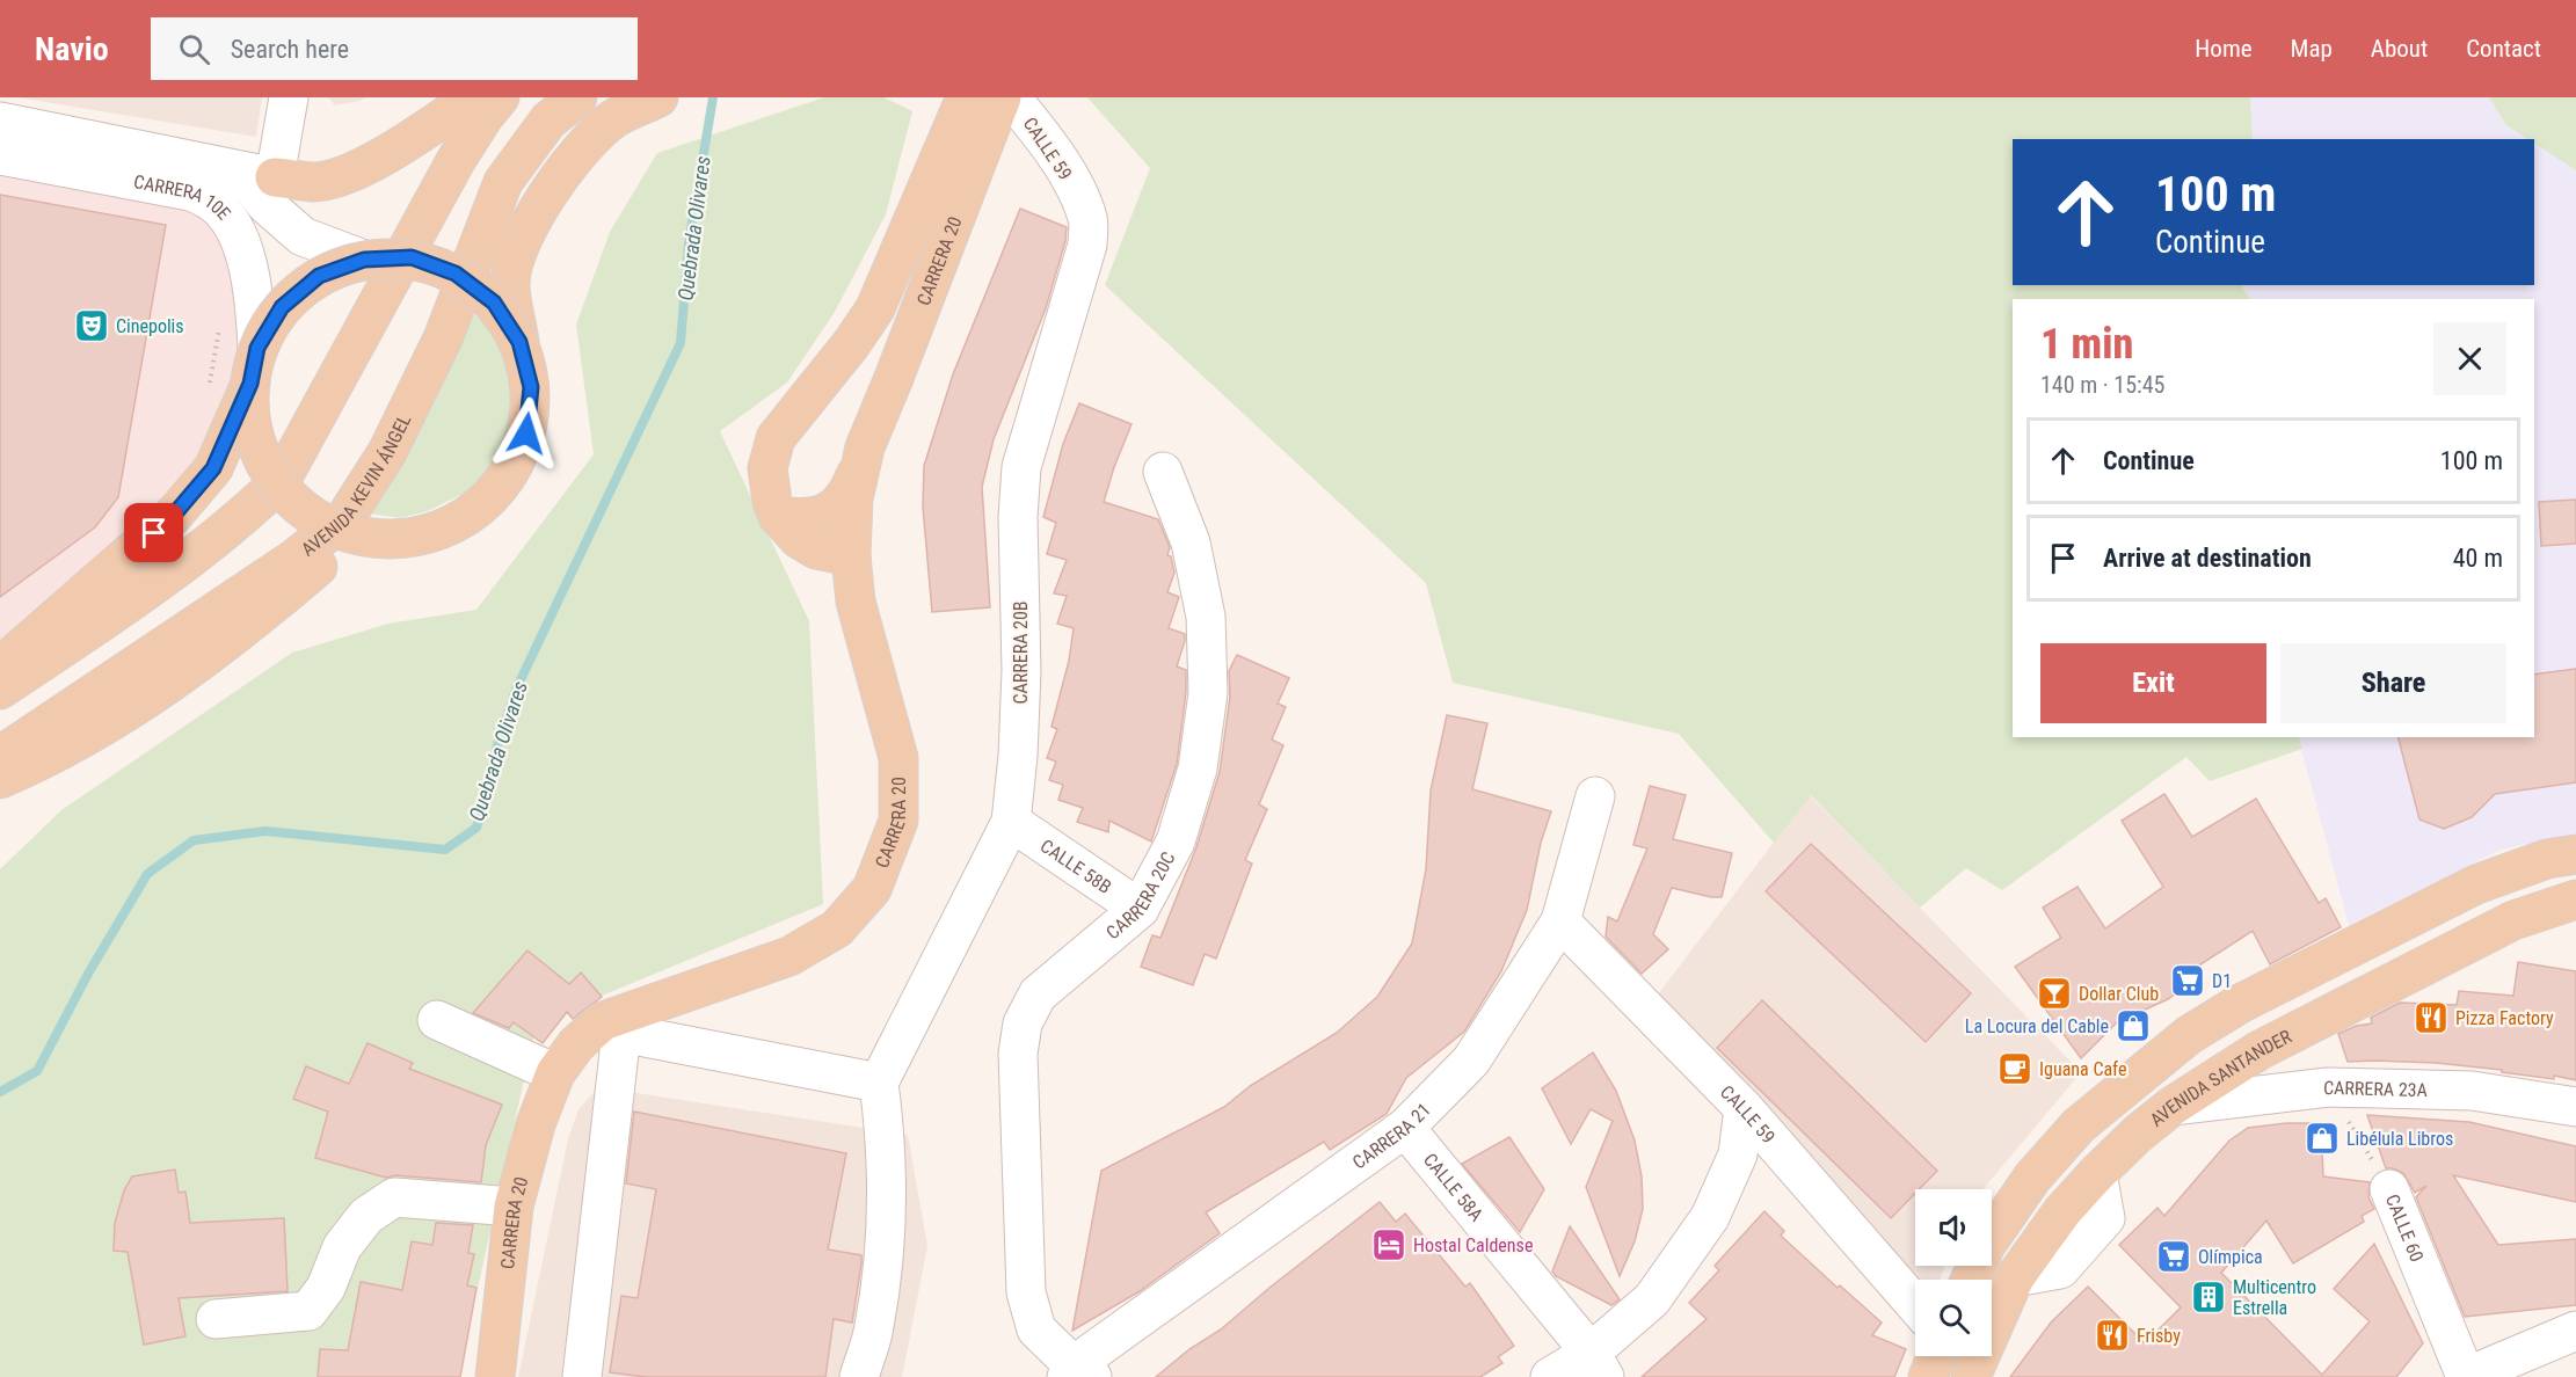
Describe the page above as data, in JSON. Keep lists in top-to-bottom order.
{
  "streets": {
    "main road": ["CARRERA 20", "AVENIDA KEVIN ÁNGEL", "AVENIDA SANTANDER"],
    "street": [
      "CALLE 59",
      "CARRERA 10E",
      "CARRERA 20B",
      "CALLE 58B",
      "CARRERA 20C",
      "CARRERA 23A",
      "CARRERA 21",
      "CALLE 58A",
      "CALLE 60"
    ]
  },
  "crossings": [
    ["CALLE 59", "CARRERA 20B"],
    ["CALLE 59", "CARRERA 21"],
    ["CARRERA 20B", "CALLE 58B"],
    ["CALLE 58B", "CARRERA 20C"],
    ["CARRERA 20C", "CARRERA 21"],
    ["AVENIDA SANTANDER", "CARRERA 23A"],
    ["CARRERA 23A", "CALLE 60"],
    ["CARRERA 21", "CALLE 58A"]
  ],
  "water": ["Quebrada Olivares"],
  "places": {
    "theatre": ["Cinepolis"],
    "supermarket": ["D1", "Olímpica"],
    "bar": ["Dollar Club"],
    "restaurant": ["Pizza Factory", "Frisby"],
    "shop": ["La Locura del Cable", "Libélula Libros"],
    "cafe": ["Iguana Cafe"],
    "hotel": ["Hostal Caldense"],
    "building": ["Multicentro Estrella"]
  },
  "page": {
    "header": "Navio",
    "search": "Search here",
    "nav": [
      "Home",
      "Map",
      "About",
      "Contact"
    ],
    "turn": ["100 m", "Continue"],
    "heading": ["1 min", "140 m · 15:45"],
    "list": [
      {
        "name": "Continue",
        "value": "100 m"
      },
      {
        "name": "Arrive at destination",
        "value": "40 m"
      }
    ],
    "buttons": ["Exit", "Share"]
  }
}
